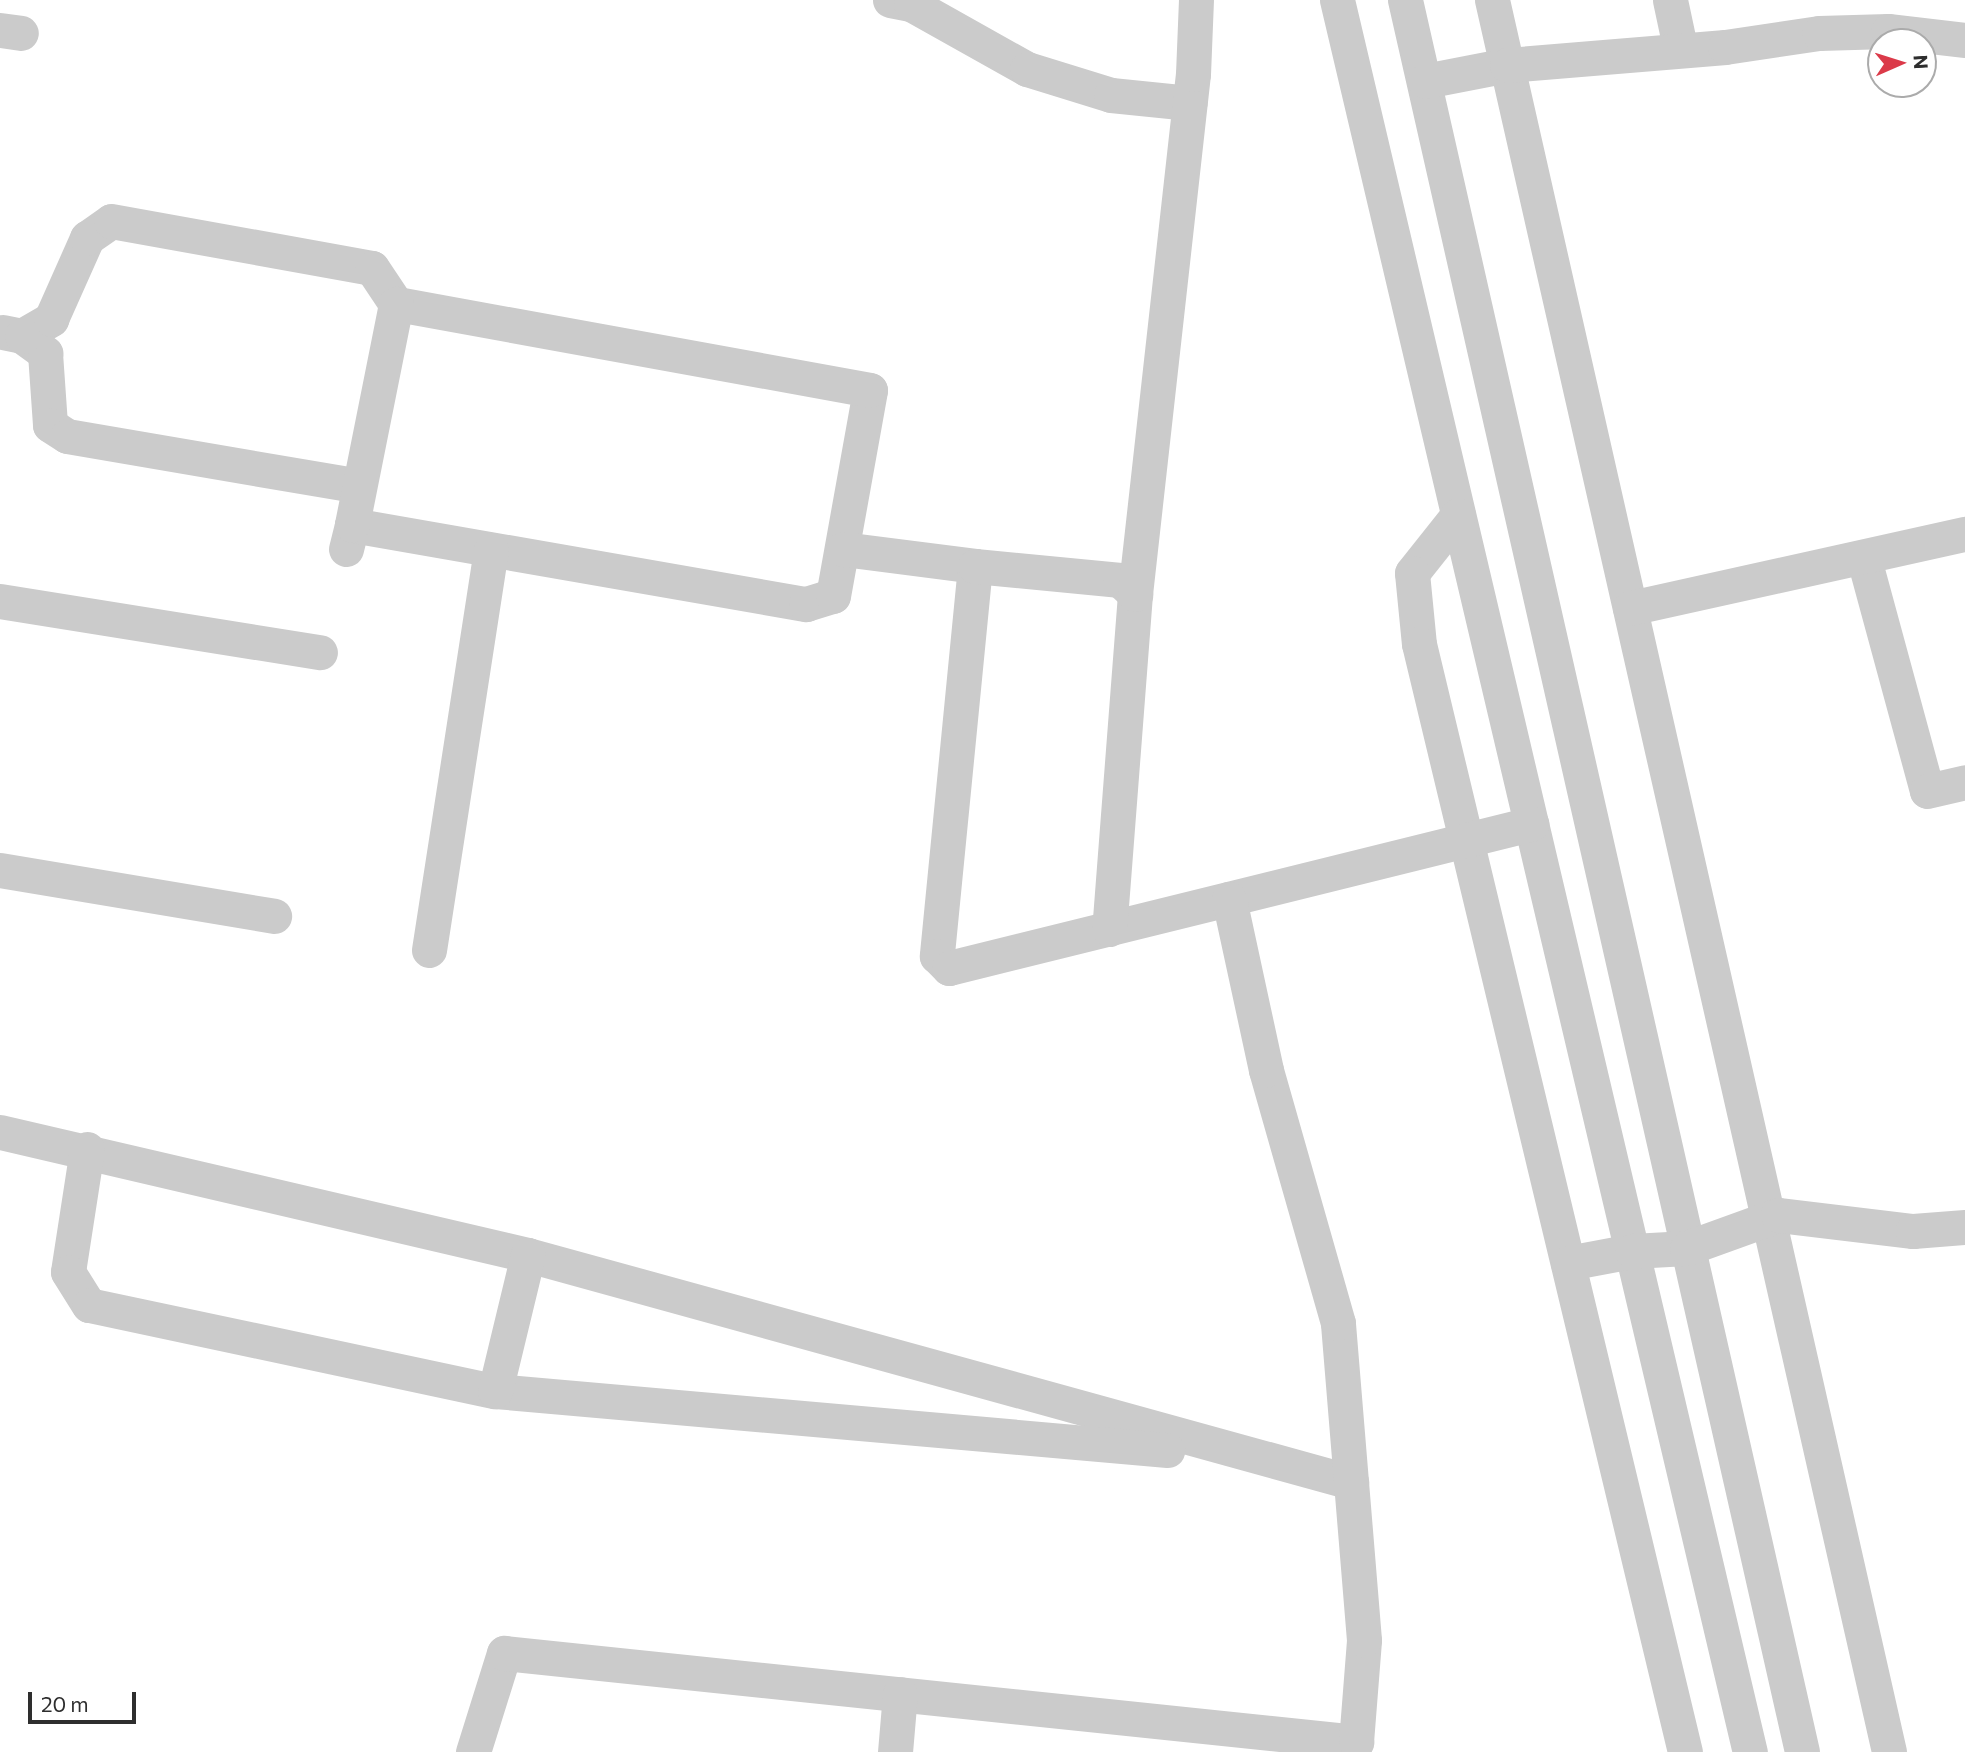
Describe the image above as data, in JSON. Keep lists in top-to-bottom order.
{
  "scale_bar": "20 m",
  "north": "right"
}
